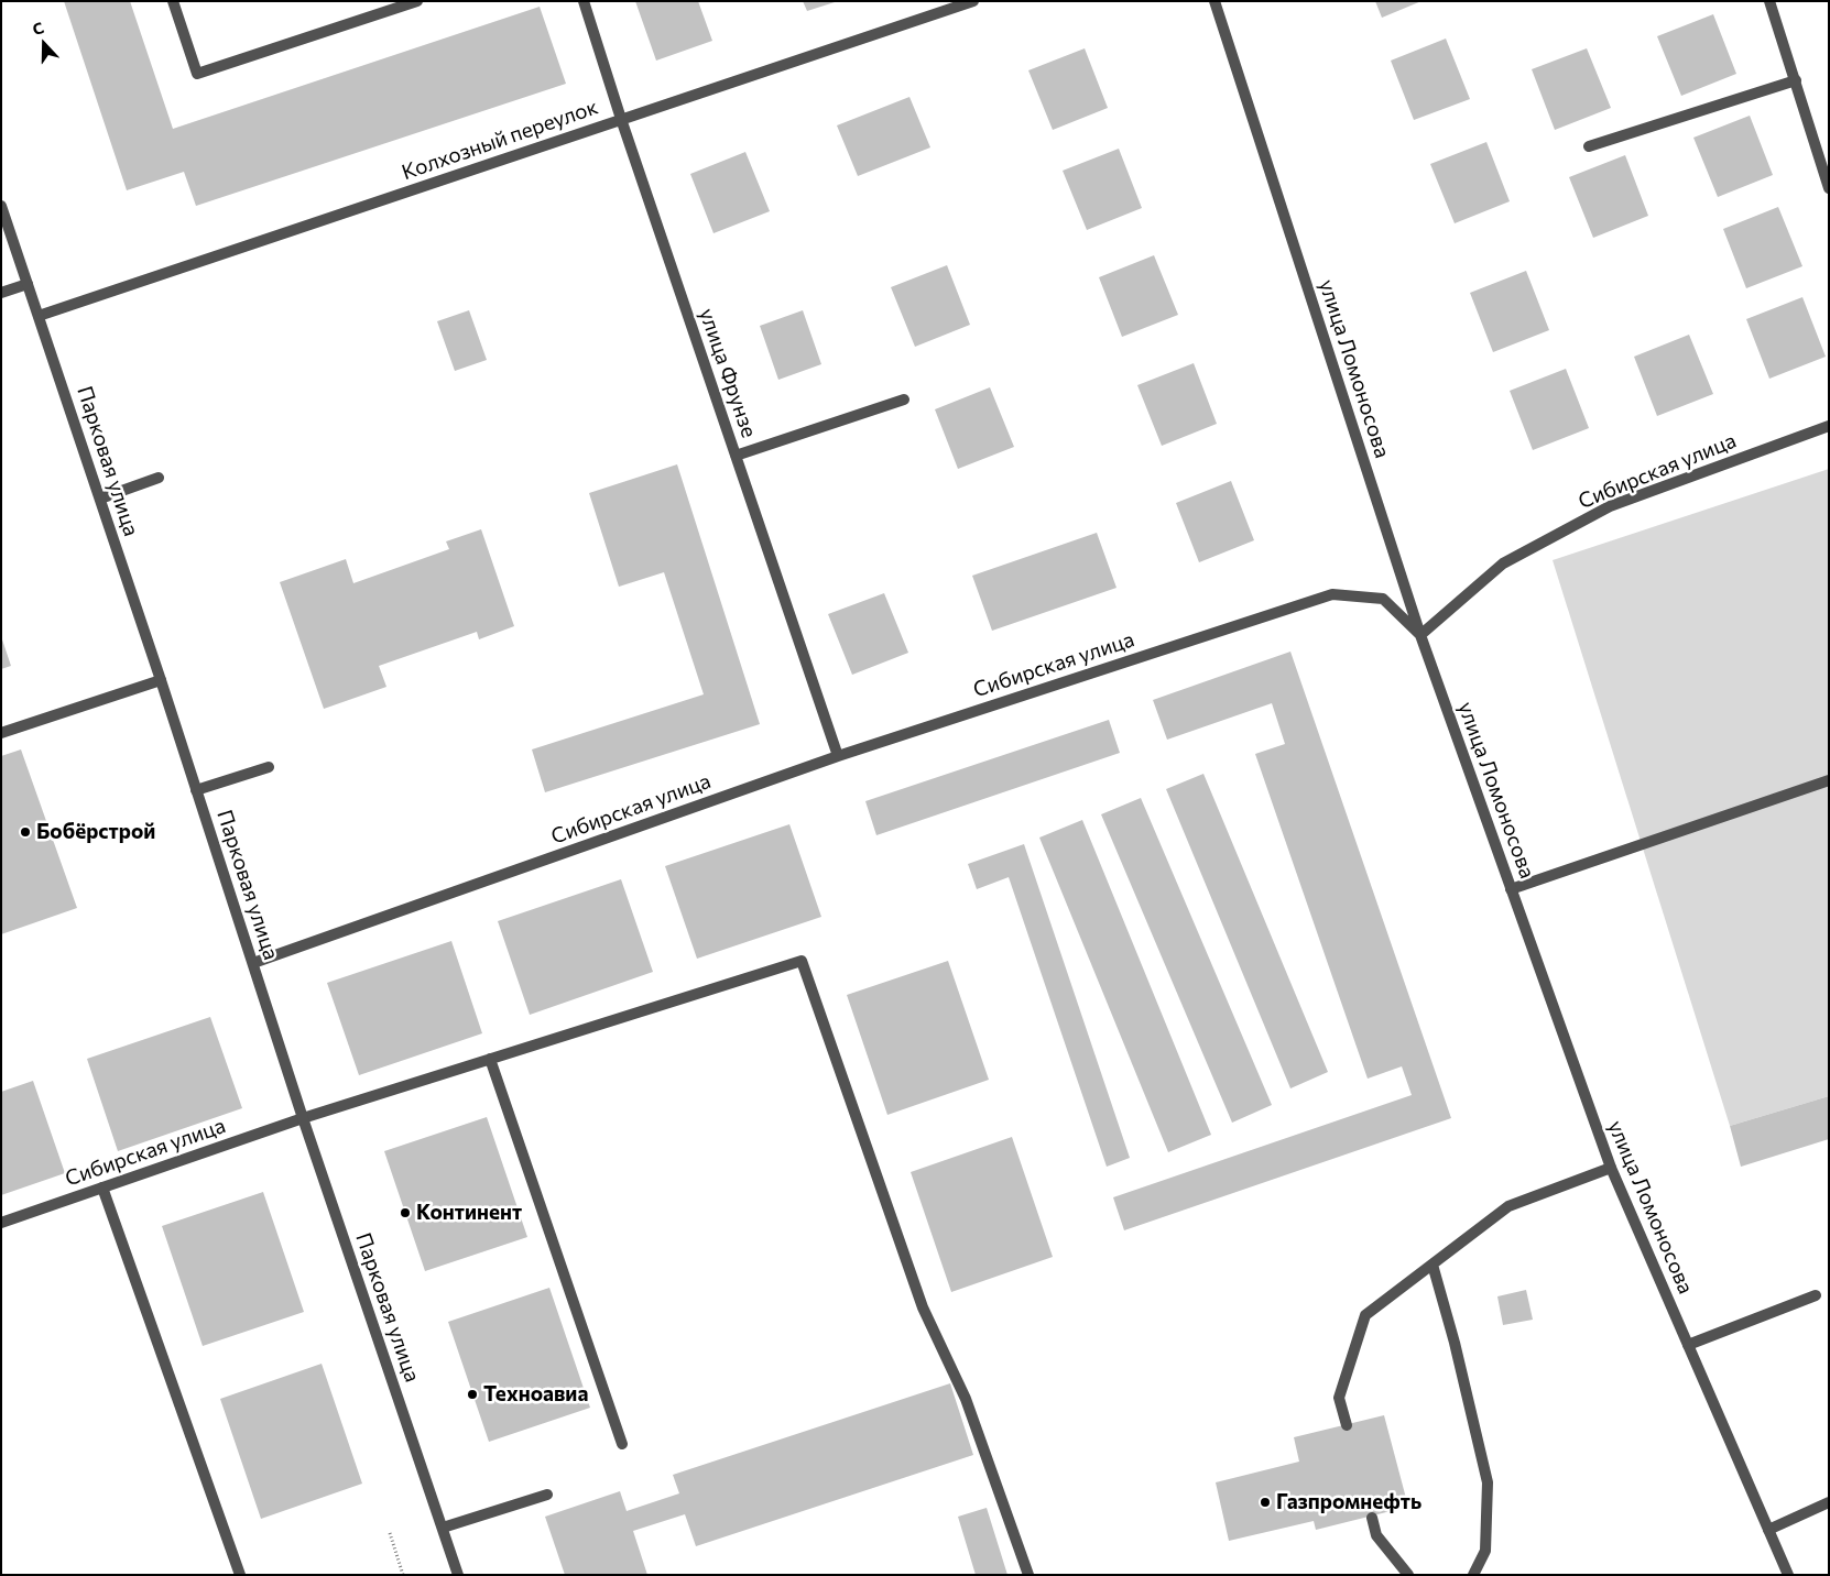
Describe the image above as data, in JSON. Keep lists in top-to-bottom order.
{
  "streets": {
    "street": [
      "Колхозный переулок",
      "улица Ломоносова",
      "улица Фрунзе",
      "Парковая улица",
      "Сибирская улица"
    ]
  },
  "crossings": [
    ["Колхозный переулок", "улица Фрунзе"],
    ["Колхозный переулок", "Парковая улица"],
    ["улица Ломоносова", "Сибирская улица"],
    ["улица Фрунзе", "Сибирская улица"],
    ["Парковая улица", "Сибирская улица"]
  ],
  "places": [
    "Бобёрстрой",
    "Континент",
    "Техноавиа",
    "Газпромнефть"
  ],
  "north": "top"
}
